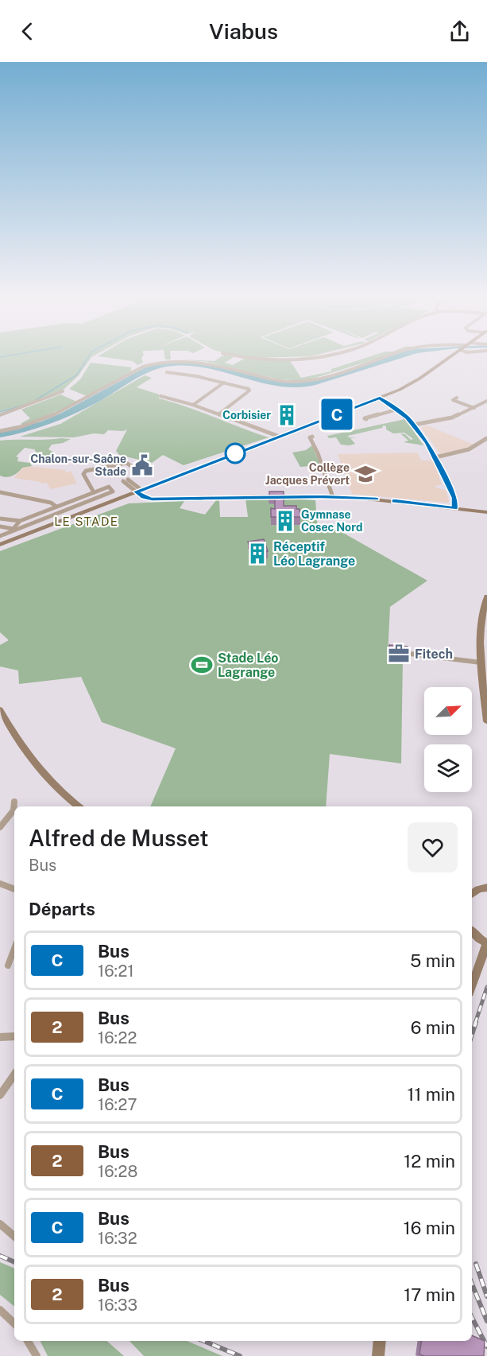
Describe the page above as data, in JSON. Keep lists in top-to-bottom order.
{
  "districts": ["LE STADE"],
  "places": {
    "building": ["Corbisier", "Gymnase Cosec Nord", "Réceptif Léo Lagrange"],
    "public building": ["Chalon-sur-Saône Stade"],
    "school or university": ["Collège Jacques Prévert"],
    "office": ["Fitech"],
    "sports": ["Stade Léo Lagrange"]
  },
  "lines": ["bus line C"],
  "north": "top right",
  "page": {
    "header": "Viabus",
    "on_map": "C",
    "heading": [
      ["Alfred de Musset", "Bus"],
      "Départs"
    ],
    "list": [
      {
        "mark": "C",
        "name": "Bus",
        "note": "16:21",
        "value": "5 min"
      },
      {
        "mark": "2",
        "name": "Bus",
        "note": "16:22",
        "value": "6 min"
      },
      {
        "mark": "C",
        "name": "Bus",
        "note": "16:27",
        "value": "11 min"
      },
      {
        "mark": "2",
        "name": "Bus",
        "note": "16:28",
        "value": "12 min"
      },
      {
        "mark": "C",
        "name": "Bus",
        "note": "16:32",
        "value": "16 min"
      },
      {
        "mark": "2",
        "name": "Bus",
        "note": "16:33",
        "value": "17 min"
      }
    ]
  }
}
